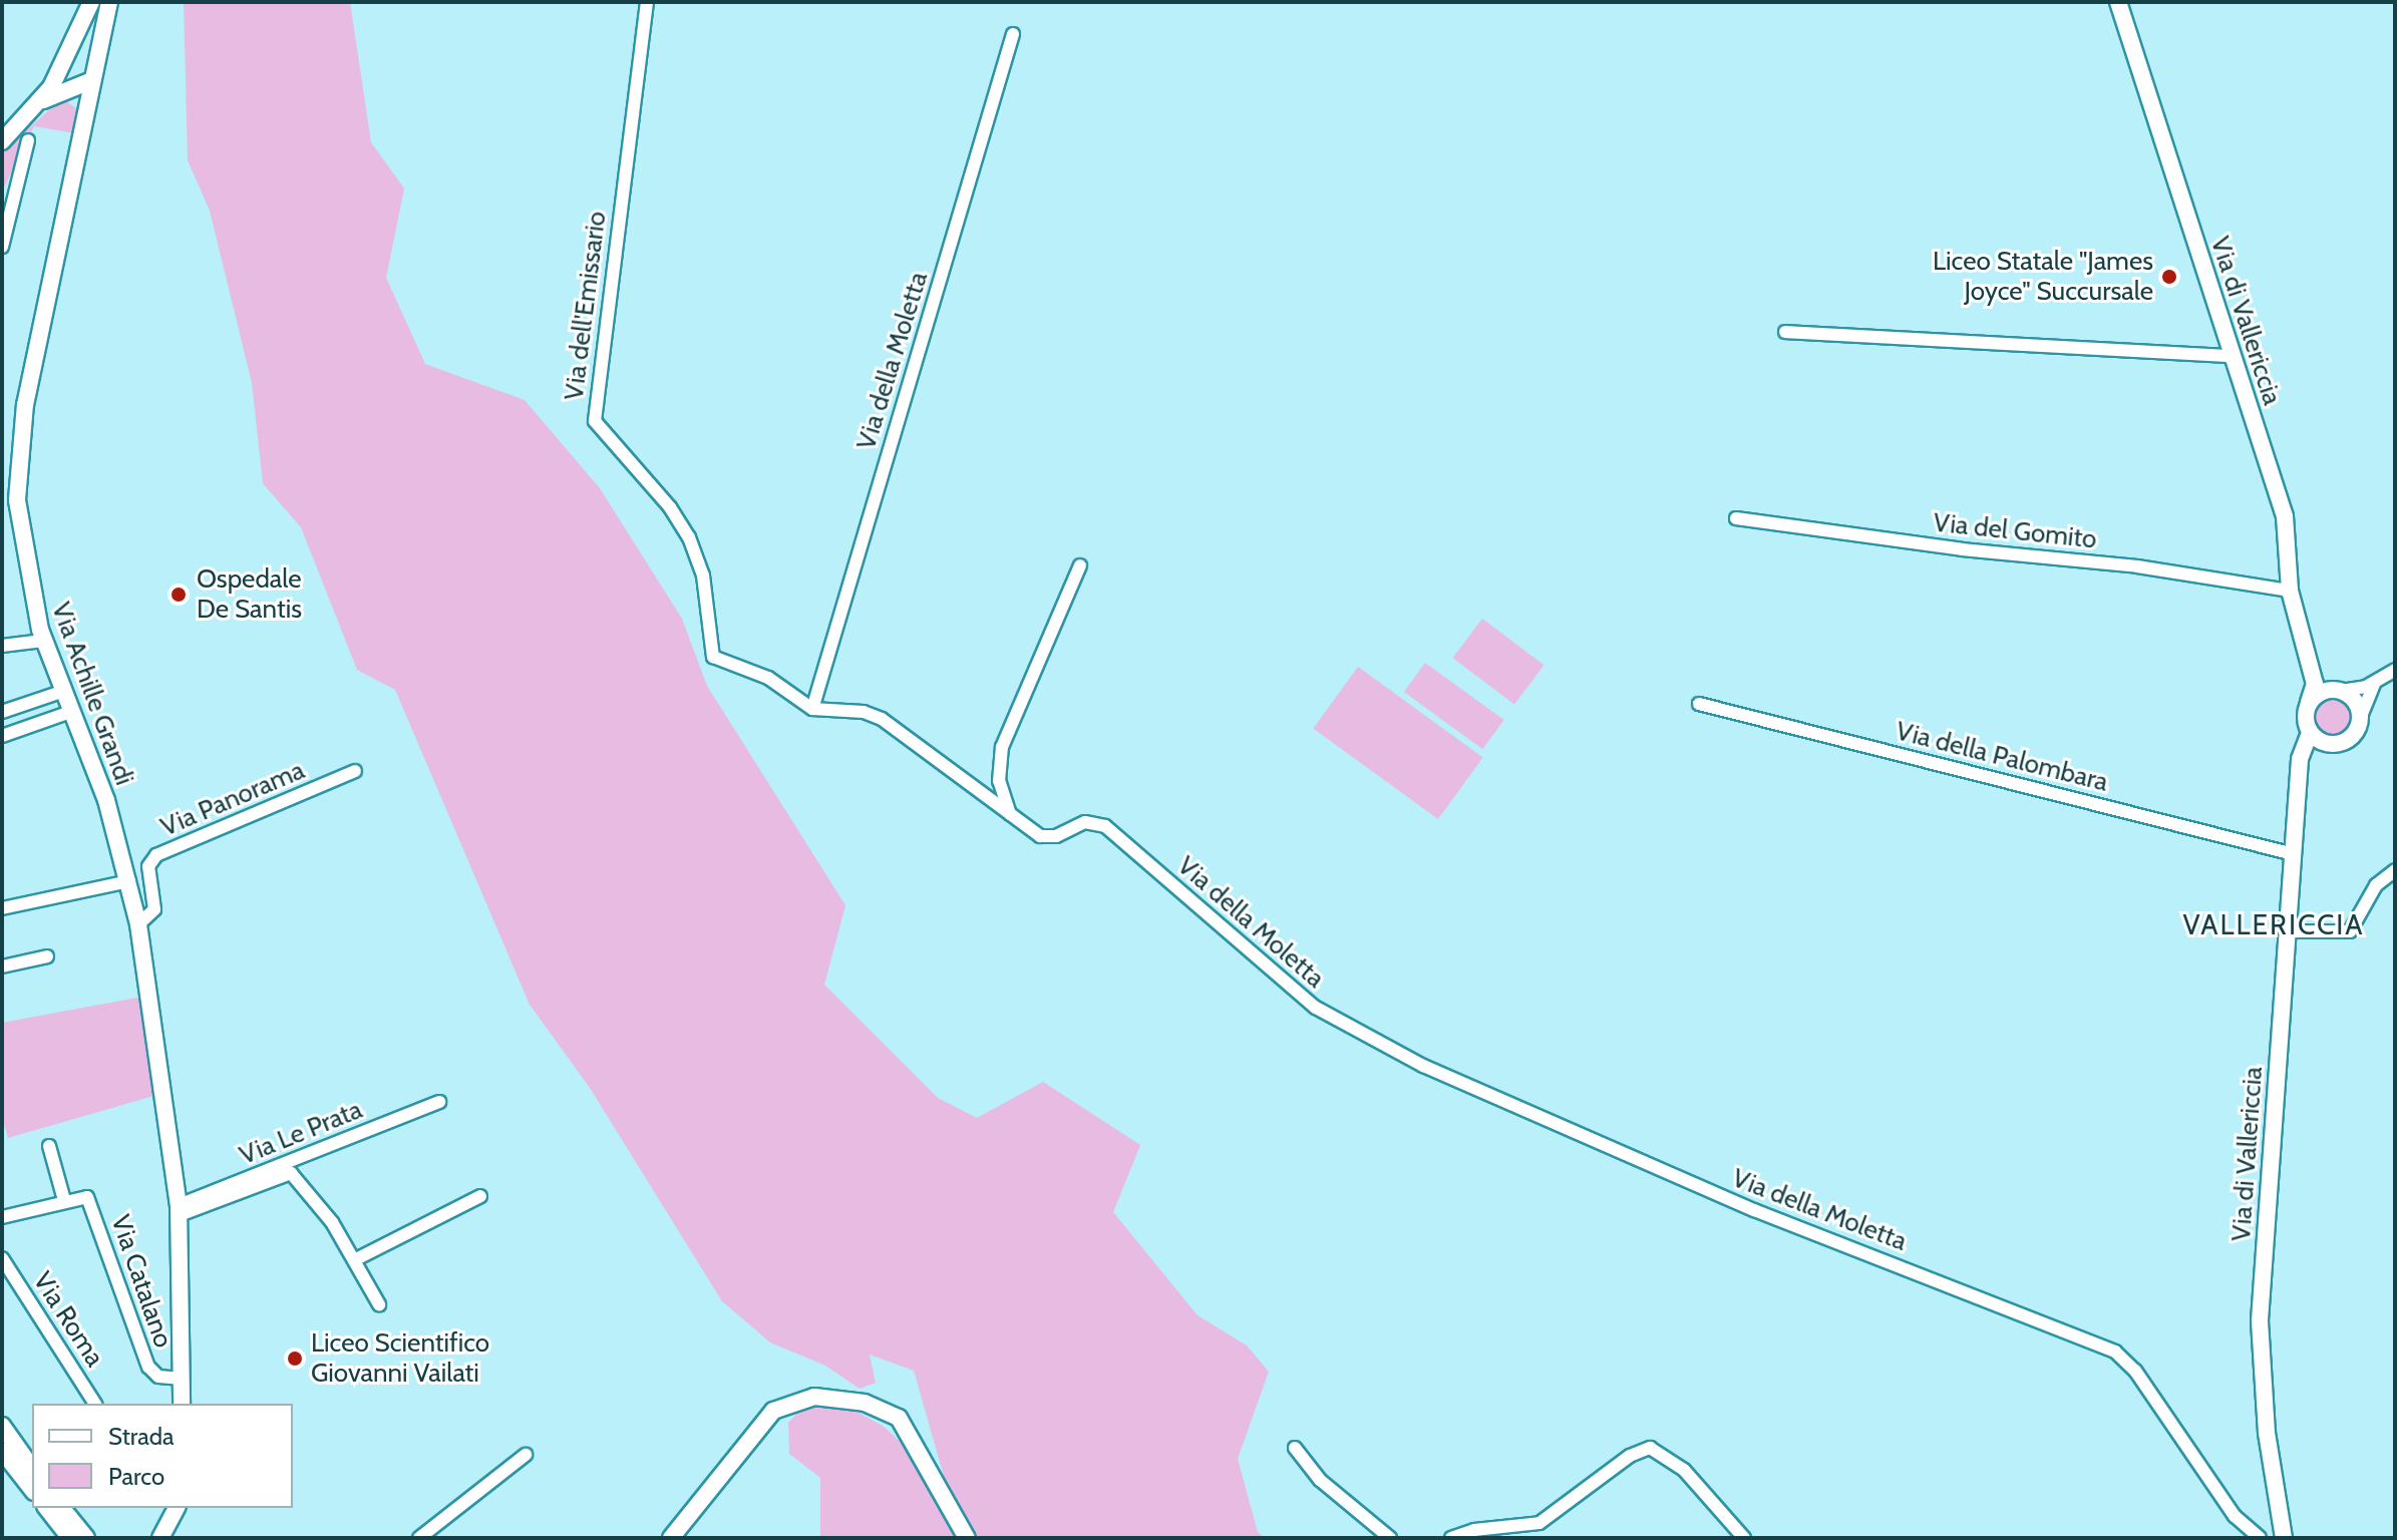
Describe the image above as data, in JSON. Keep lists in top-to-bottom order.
{
  "streets": {
    "street": [
      "Via dell'Emissario",
      "Via di Vallericcia",
      "Via della Moletta",
      "Via del Gomito",
      "Via Achille Grandi",
      "Via della Palombara",
      "Via Panorama",
      "Via Le Prata",
      "Via Catalano",
      "Via Roma"
    ]
  },
  "crossings": [
    ["Via dell'Emissario", "Via della Moletta"],
    ["Via di Vallericcia", "Via del Gomito"],
    ["Via di Vallericcia", "Via della Palombara"],
    ["Via Achille Grandi", "Via Panorama"],
    ["Via Achille Grandi", "Via Le Prata"],
    ["Via Achille Grandi", "Via Catalano"]
  ],
  "districts": ["VALLERICCIA"],
  "places": ["Liceo Statale \"James Joyce\" Succursale", "Ospedale De Santis", "Liceo Scientifico Giovanni Vailati"],
  "legend": ["Strada", "Parco"]
}
